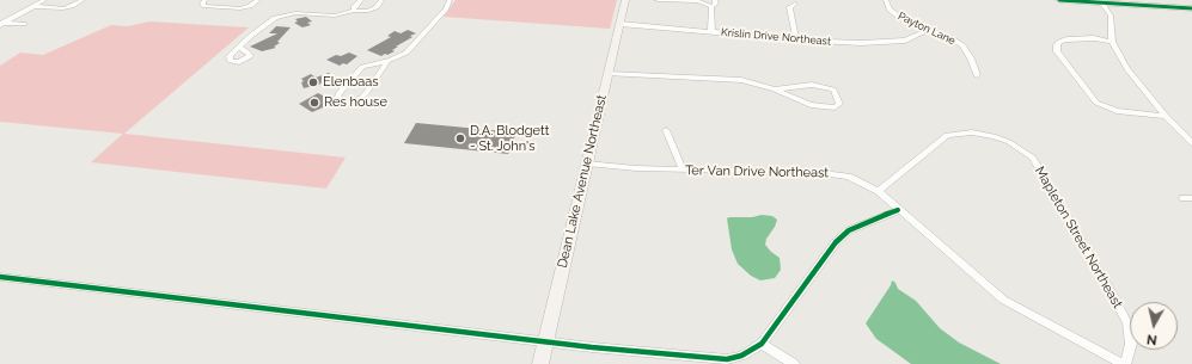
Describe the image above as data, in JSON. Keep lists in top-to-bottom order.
{
  "streets": {
    "main road": ["Dean Lake Avenue Northeast"],
    "street": [
      "Payton Lane",
      "Krislin Drive Northeast",
      "Ter Van Drive Northeast",
      "Mapleton Street Northeast"
    ]
  },
  "crossings": [
    ["Payton Lane", "Krislin Drive Northeast"],
    ["Krislin Drive Northeast", "Dean Lake Avenue Northeast"],
    ["Ter Van Drive Northeast", "Dean Lake Avenue Northeast"],
    ["Ter Van Drive Northeast", "Mapleton Street Northeast"]
  ],
  "places": ["Elenbaas", "Res house", "D.A. Blodgett - St. John's"],
  "north": "bottom"
}
